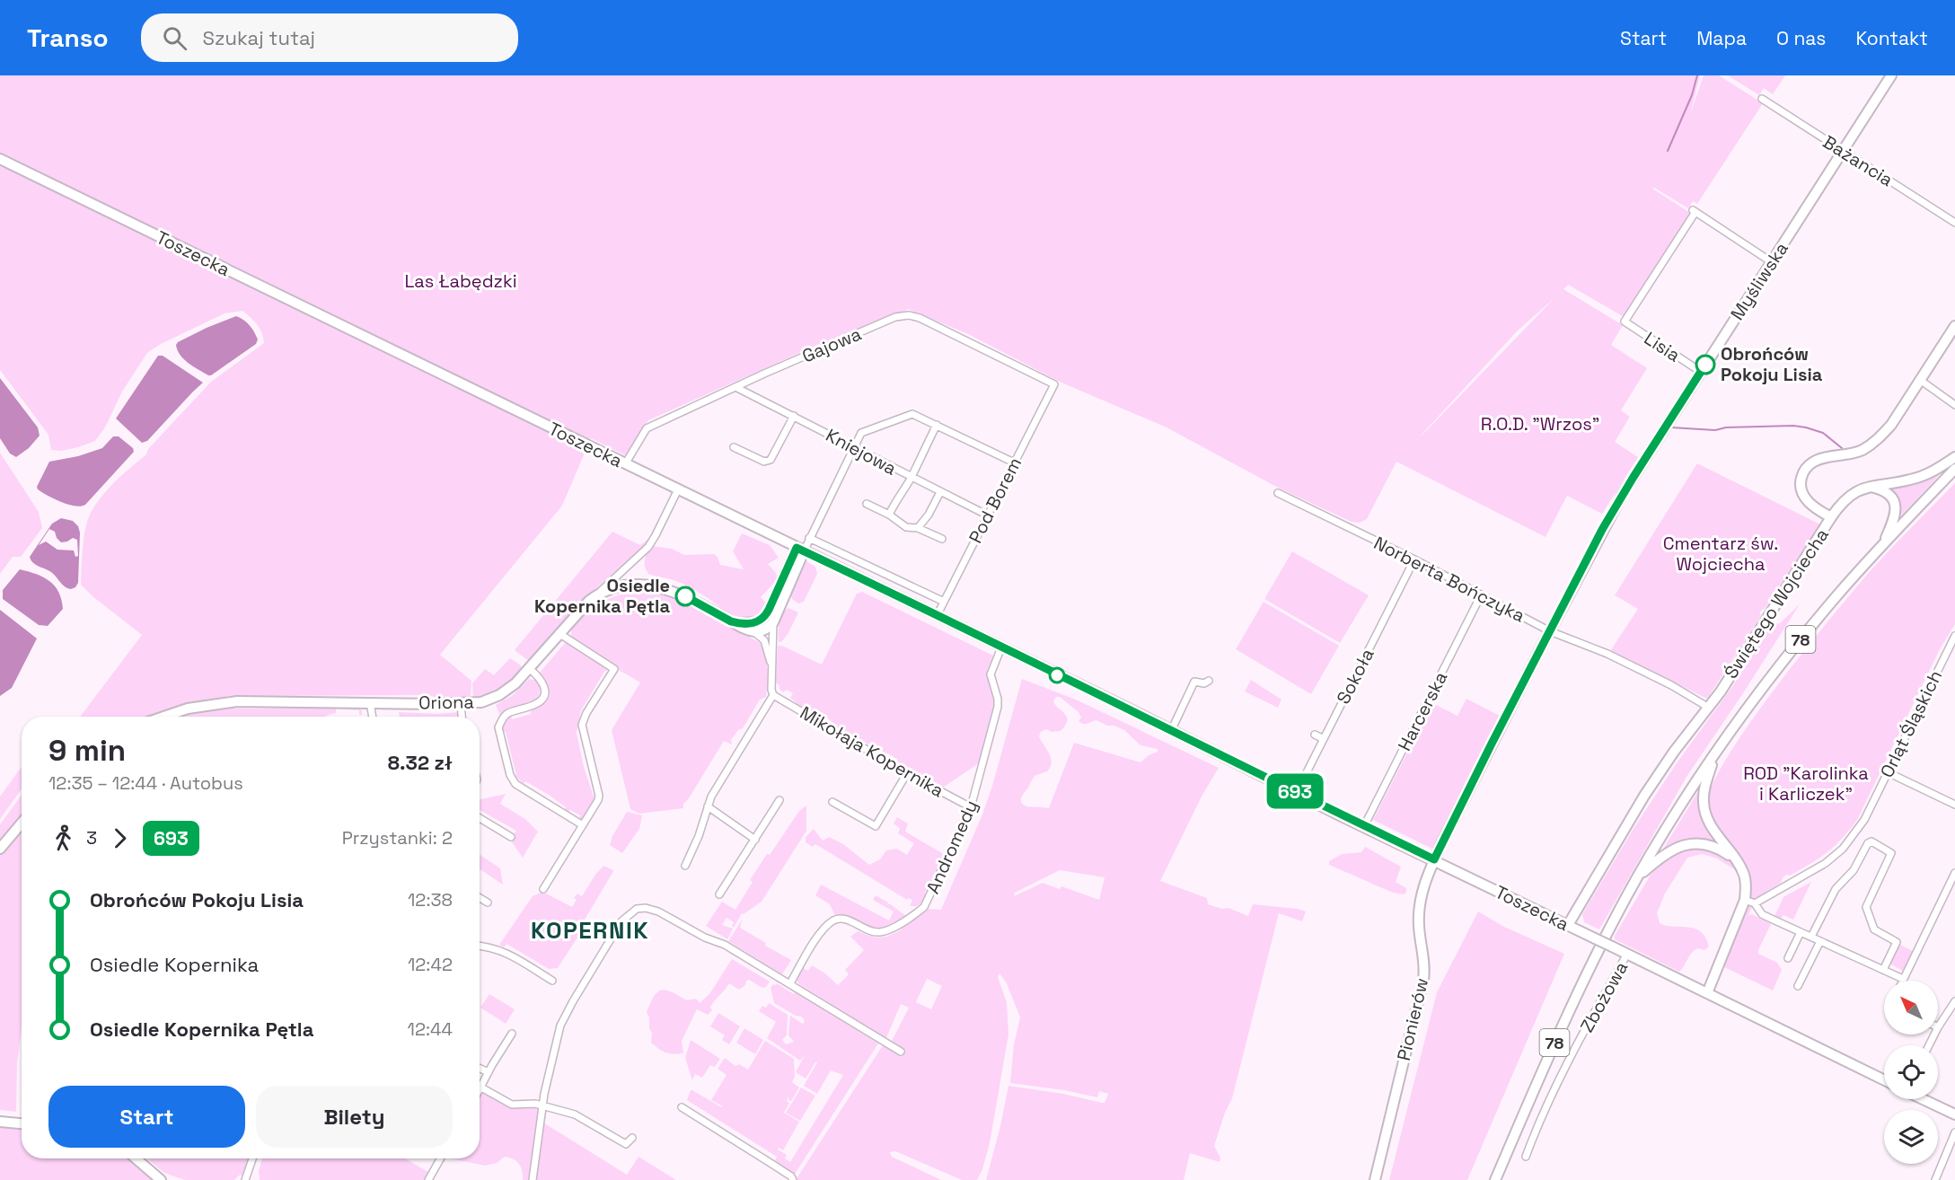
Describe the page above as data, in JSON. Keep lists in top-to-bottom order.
{
  "streets": {
    "main road": [
      "Toszecka",
      "Myśliwska",
      "Świętego Wojciecha",
      "78",
      "Oriona",
      "Pionierów"
    ],
    "street": [
      "Bażancia",
      "Gajowa",
      "Lisia",
      "Kniejowa",
      "Pod Borem",
      "Norberta Bończyka",
      "Sokoła",
      "Harcerska",
      "Orląt Śląskich",
      "Mikołaja Kopernika",
      "Andromedy",
      "Zbożowa"
    ]
  },
  "crossings": [
    ["Bażancia", "Myśliwska"],
    ["Toszecka", "Myśliwska"],
    ["Toszecka", "Gajowa"],
    ["Toszecka", "Pod Borem"],
    ["Toszecka", "Świętego Wojciecha"],
    ["Toszecka", "Sokoła"],
    ["Toszecka", "Harcerska"],
    ["Toszecka", "Andromedy"],
    ["Toszecka", "Zbożowa"],
    ["Toszecka", "Pionierów"],
    ["Myśliwska", "Lisia"],
    ["Myśliwska", "Norberta Bończyka"],
    ["Myśliwska", "Pionierów"],
    ["Gajowa", "Kniejowa"],
    ["Gajowa", "Pod Borem"],
    ["Kniejowa", "Pod Borem"],
    ["Norberta Bończyka", "Świętego Wojciecha"],
    ["Norberta Bończyka", "Sokoła"],
    ["Norberta Bończyka", "Harcerska"],
    ["Mikołaja Kopernika", "Andromedy"]
  ],
  "districts": ["KOPERNIK"],
  "parks": [
    "Las Łabędzki",
    "R.O.D. \"Wrzos\"",
    "Cmentarz św. Wojciecha",
    "ROD \"Karolinka i Karliczek\""
  ],
  "places": ["Obrońców Pokoju Lisia", "Osiedle Kopernika Pętla"],
  "lines": ["bus line 693"],
  "north": "top left",
  "page": {
    "header": "Transo",
    "search": "Szukaj tutaj",
    "nav": [
      "Start",
      "Mapa",
      "O nas",
      "Kontakt"
    ],
    "on_map": "693",
    "heading": ["9 min", "12:35 – 12:44 · Autobus", "8.32 zł"],
    "legs": ["3", "693", "Przystanki: 2"],
    "list": [
      {
        "name": "Obrońców Pokoju Lisia",
        "value": "12:38"
      },
      {
        "name": "Osiedle Kopernika",
        "value": "12:42"
      },
      {
        "name": "Osiedle Kopernika Pętla",
        "value": "12:44"
      }
    ],
    "buttons": ["Start", "Bilety"]
  }
}
